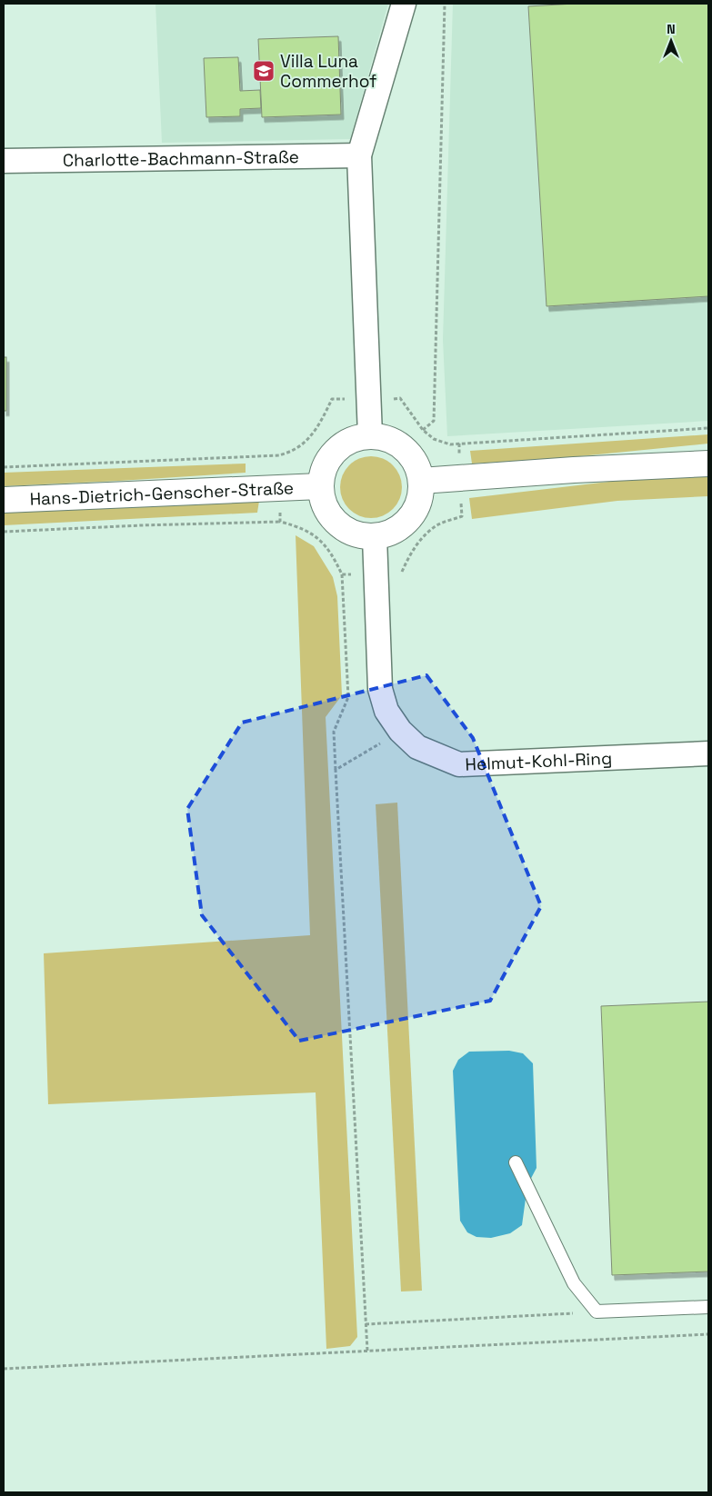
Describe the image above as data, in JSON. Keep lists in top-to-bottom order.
{
  "streets": {
    "street": ["Charlotte-Bachmann-Straße", "Hans-Dietrich-Genscher-Straße", "Helmut-Kohl-Ring"]
  },
  "crossings": [
    ["Hans-Dietrich-Genscher-Straße", "Helmut-Kohl-Ring"]
  ],
  "places": {
    "school or university": ["Villa Luna Commerhof"]
  },
  "north": "top"
}
